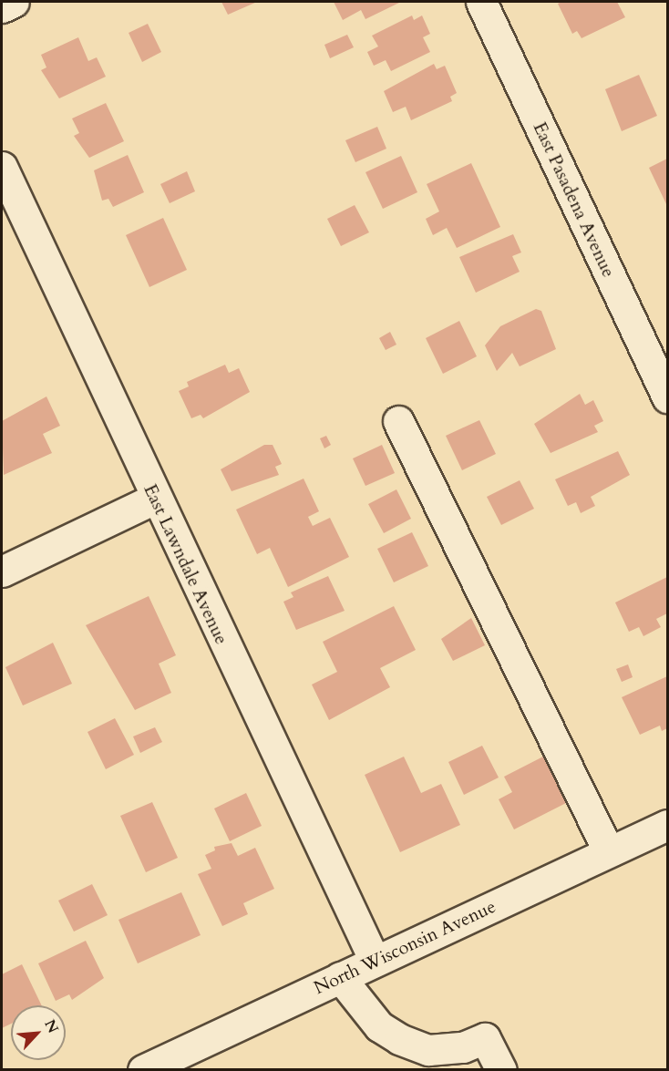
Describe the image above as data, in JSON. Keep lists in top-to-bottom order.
{
  "streets": {
    "street": ["East Pasadena Avenue", "East Lawndale Avenue", "North Wisconsin Avenue"]
  },
  "crossings": [
    ["East Lawndale Avenue", "North Wisconsin Avenue"]
  ],
  "north": "top right"
}
